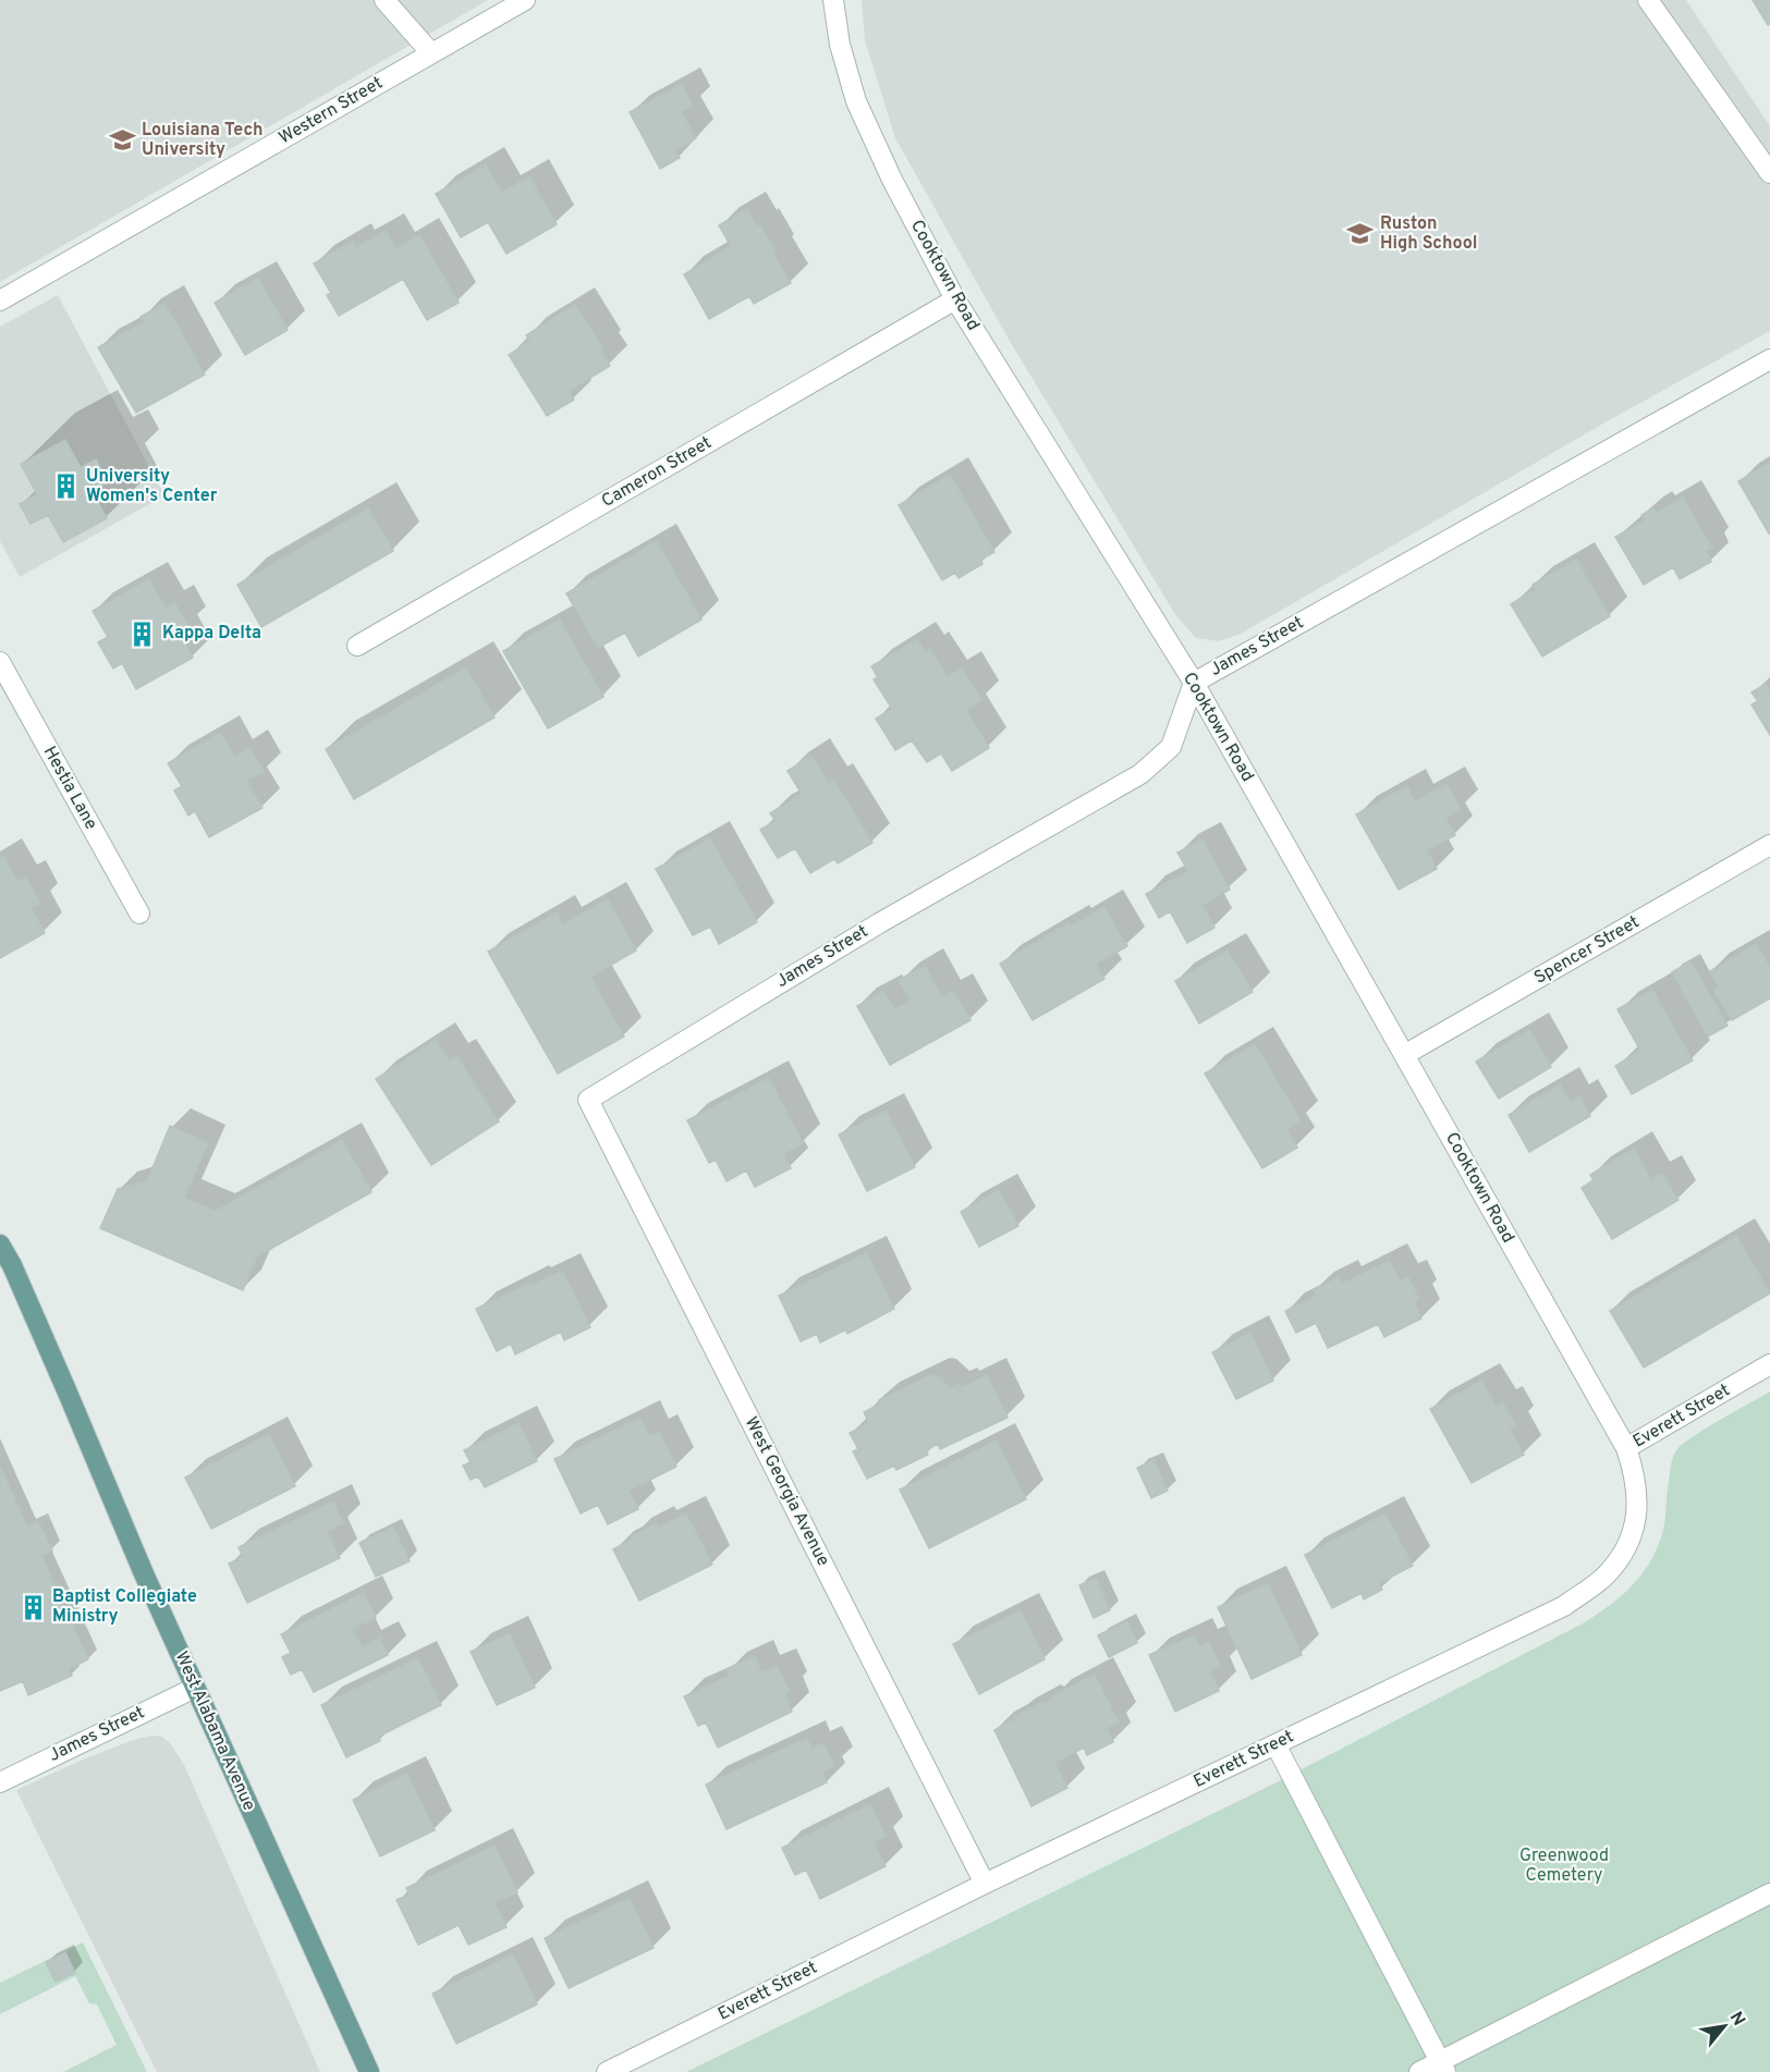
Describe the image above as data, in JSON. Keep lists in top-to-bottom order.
{
  "streets": {
    "main road": ["West Alabama Avenue"],
    "street": [
      "Western Street",
      "Cooktown Road",
      "Cameron Street",
      "James Street",
      "Hestia Lane",
      "Spencer Street",
      "Everett Street",
      "West Georgia Avenue"
    ]
  },
  "crossings": [
    ["Cooktown Road", "Cameron Street"],
    ["Cooktown Road", "James Street"],
    ["Cooktown Road", "Spencer Street"],
    ["Cooktown Road", "Everett Street"],
    ["James Street", "West Georgia Avenue"],
    ["James Street", "West Alabama Avenue"],
    ["Everett Street", "West Georgia Avenue"]
  ],
  "parks": ["Greenwood Cemetery"],
  "places": {
    "school or university": ["Louisiana Tech University", "Ruston High School"],
    "building": ["University Women's Center", "Kappa Delta", "Baptist Collegiate Ministry"]
  },
  "north": "top right"
}
